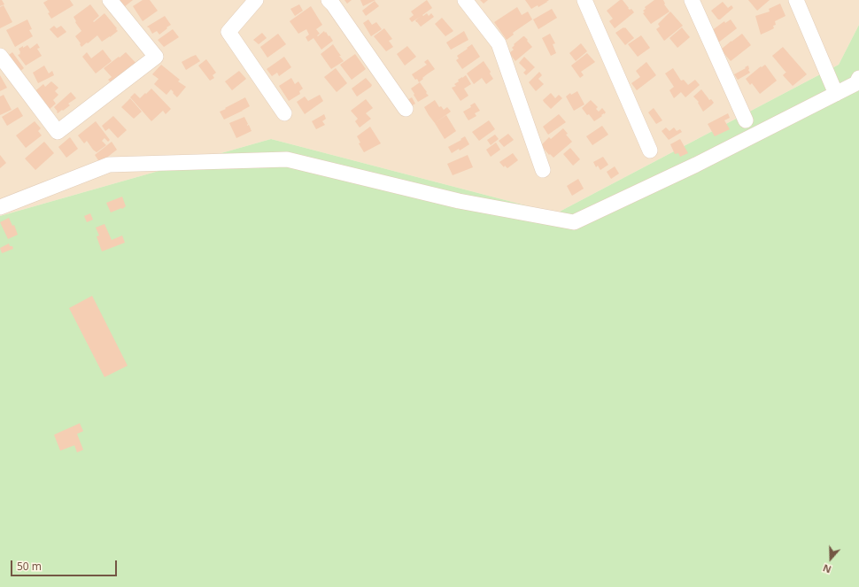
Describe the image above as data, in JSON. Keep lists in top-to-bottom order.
{
  "scale_bar": "50 m",
  "north": "bottom"
}
